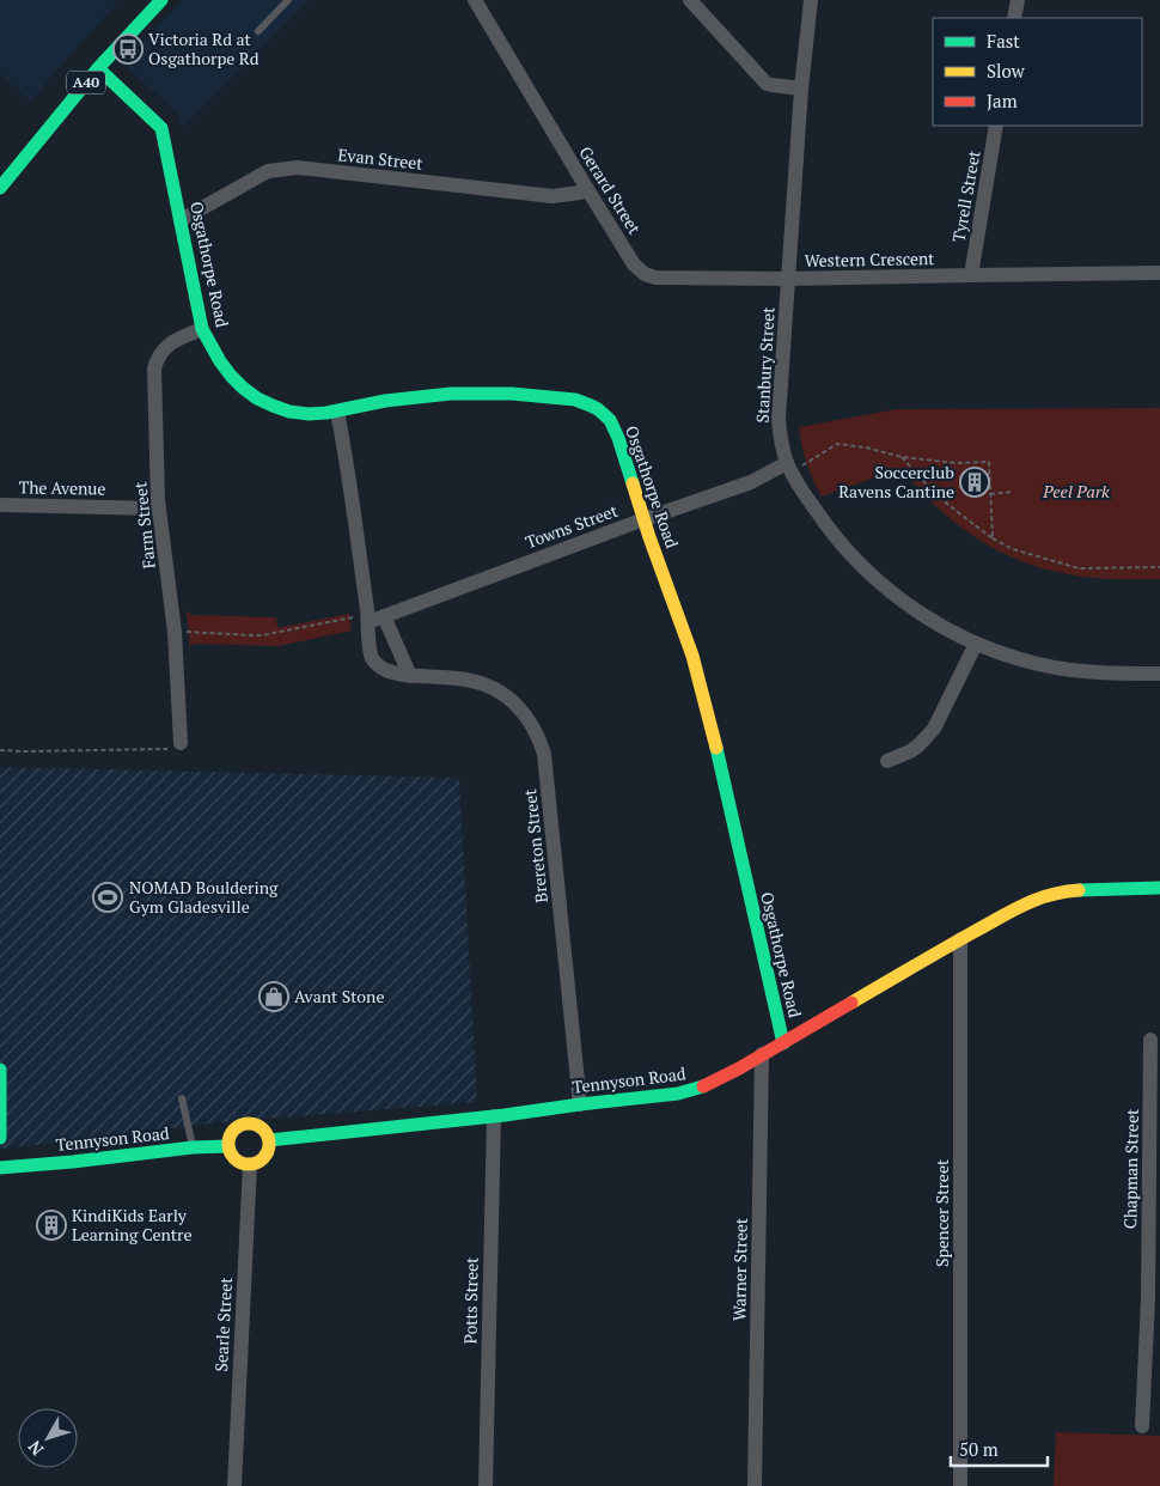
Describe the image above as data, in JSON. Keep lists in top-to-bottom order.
{
  "streets": {
    "main road": ["A40", "Osgathorpe Road", "Tennyson Road"],
    "street": [
      "Evan Street",
      "Gerard Street",
      "Tyrell Street",
      "Western Crescent",
      "Stanbury Street",
      "The Avenue",
      "Farm Street",
      "Towns Street",
      "Brereton Street",
      "Chapman Street",
      "Spencer Street",
      "Warner Street",
      "Potts Street",
      "Searle Street"
    ]
  },
  "crossings": [
    ["A40", "Osgathorpe Road"],
    ["Evan Street", "Gerard Street"],
    ["Evan Street", "Osgathorpe Road"],
    ["Gerard Street", "Western Crescent"],
    ["Gerard Street", "Stanbury Street"],
    ["Tyrell Street", "Western Crescent"],
    ["Western Crescent", "Stanbury Street"],
    ["Osgathorpe Road", "Farm Street"],
    ["Osgathorpe Road", "Towns Street"],
    ["Osgathorpe Road", "Brereton Street"],
    ["Osgathorpe Road", "Tennyson Road"],
    ["Stanbury Street", "Towns Street"],
    ["The Avenue", "Farm Street"],
    ["Towns Street", "Brereton Street"],
    ["Brereton Street", "Tennyson Road"],
    ["Tennyson Road", "Spencer Street"],
    ["Tennyson Road", "Warner Street"],
    ["Tennyson Road", "Potts Street"],
    ["Tennyson Road", "Searle Street"]
  ],
  "parks": ["Peel Park"],
  "places": {
    "bus stop": ["Victoria Rd at Osgathorpe Rd"],
    "building": ["Soccerclub Ravens Cantine", "KindiKids Early Learning Centre"],
    "sports": ["NOMAD Bouldering Gym Gladesville"],
    "shop": ["Avant Stone"]
  },
  "legend": ["Fast", "Slow", "Jam"],
  "scale_bar": "50 m",
  "north": "bottom left"
}
